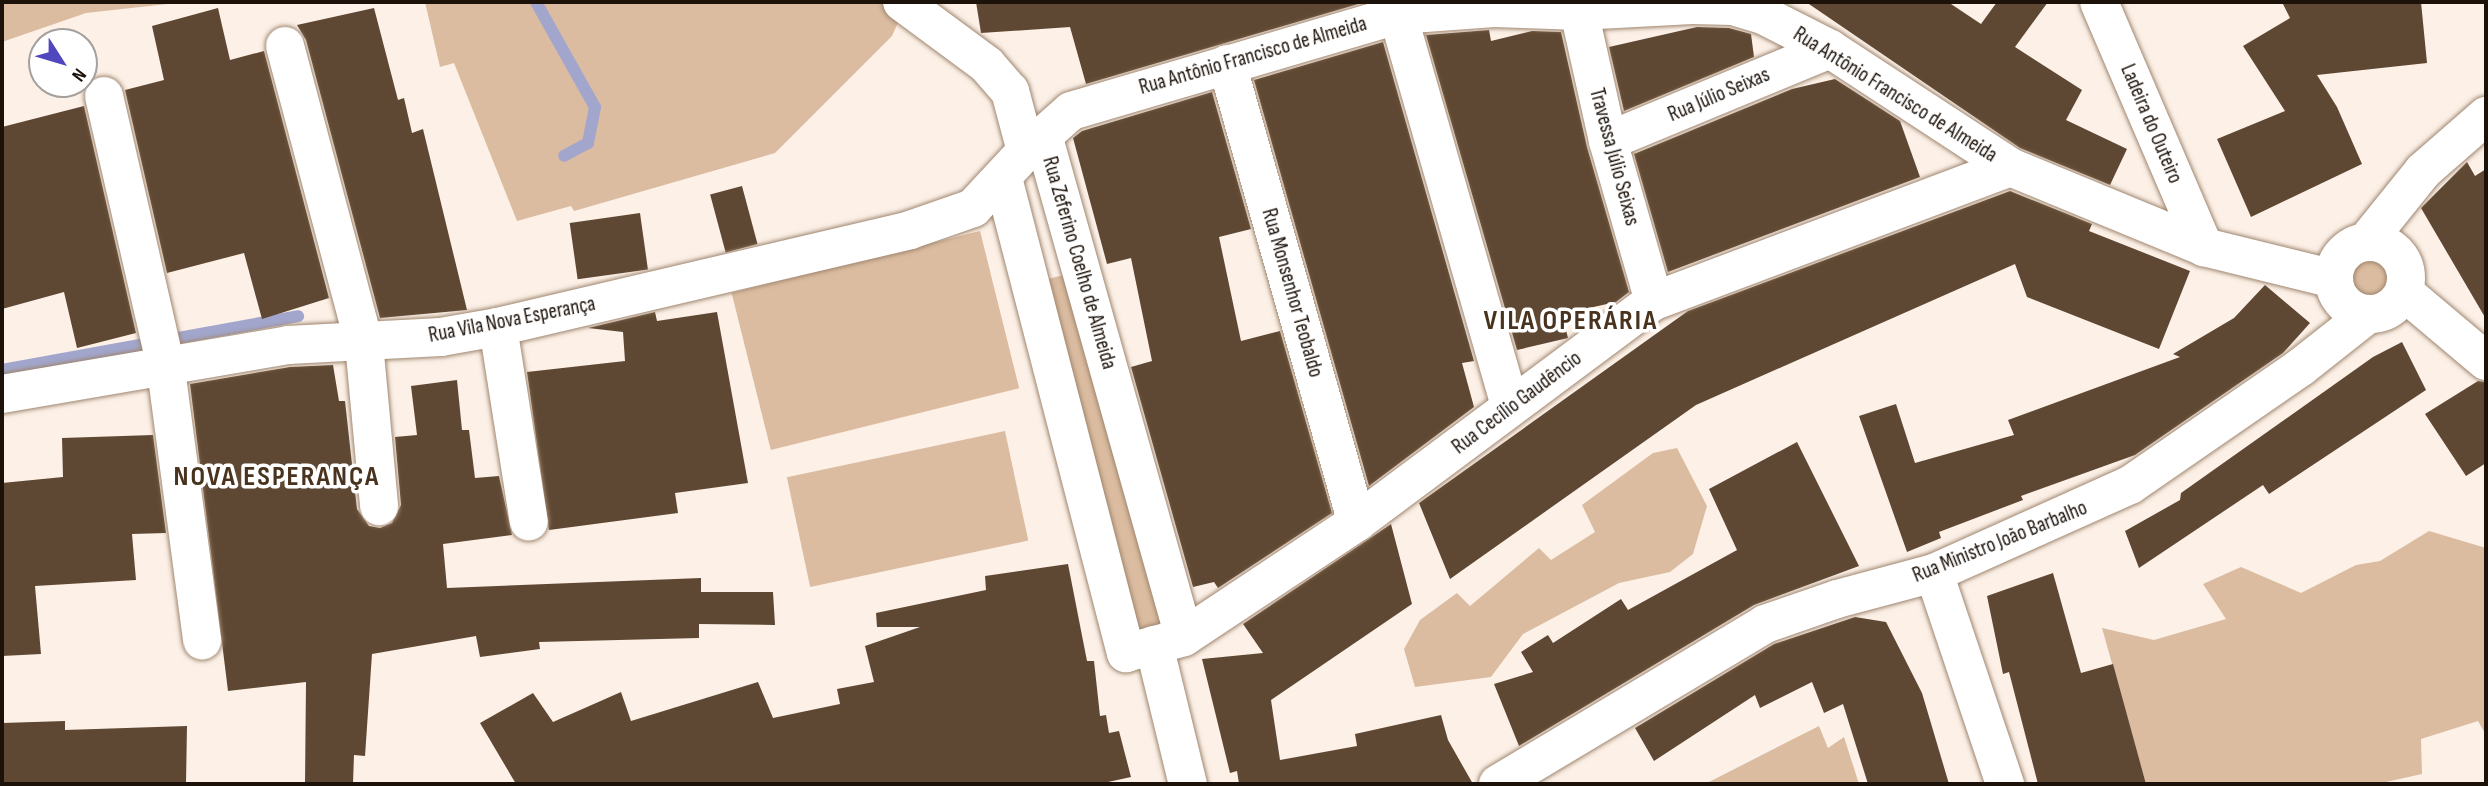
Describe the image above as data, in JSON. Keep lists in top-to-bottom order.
{
  "streets": {
    "street": [
      "Rua Antônio Francisco de Almeida",
      "Rua Júlio Seixas",
      "Ladeira do Outeiro",
      "Travessa Júlio Seixas",
      "Rua Zeferino Coelho de Almeida",
      "Rua Monsenhor Teobaldo",
      "Rua Vila Nova Esperança",
      "Rua Cecílio Gaudêncio",
      "Rua Ministro João Barbalho"
    ]
  },
  "crossings": [
    ["Rua Antônio Francisco de Almeida", "Rua Júlio Seixas"],
    ["Rua Antônio Francisco de Almeida", "Ladeira do Outeiro"],
    ["Rua Antônio Francisco de Almeida", "Travessa Júlio Seixas"],
    ["Rua Antônio Francisco de Almeida", "Rua Zeferino Coelho de Almeida"],
    ["Rua Antônio Francisco de Almeida", "Rua Monsenhor Teobaldo"],
    ["Rua Antônio Francisco de Almeida", "Rua Vila Nova Esperança"],
    ["Rua Antônio Francisco de Almeida", "Rua Cecílio Gaudêncio"],
    ["Rua Antônio Francisco de Almeida", "Rua Ministro João Barbalho"],
    ["Rua Júlio Seixas", "Travessa Júlio Seixas"],
    ["Travessa Júlio Seixas", "Rua Cecílio Gaudêncio"],
    ["Rua Zeferino Coelho de Almeida", "Rua Vila Nova Esperança"],
    ["Rua Zeferino Coelho de Almeida", "Rua Cecílio Gaudêncio"],
    ["Rua Monsenhor Teobaldo", "Rua Cecílio Gaudêncio"]
  ],
  "districts": ["VILA OPERÁRIA", "NOVA ESPERANÇA"],
  "north": "bottom right"
}
